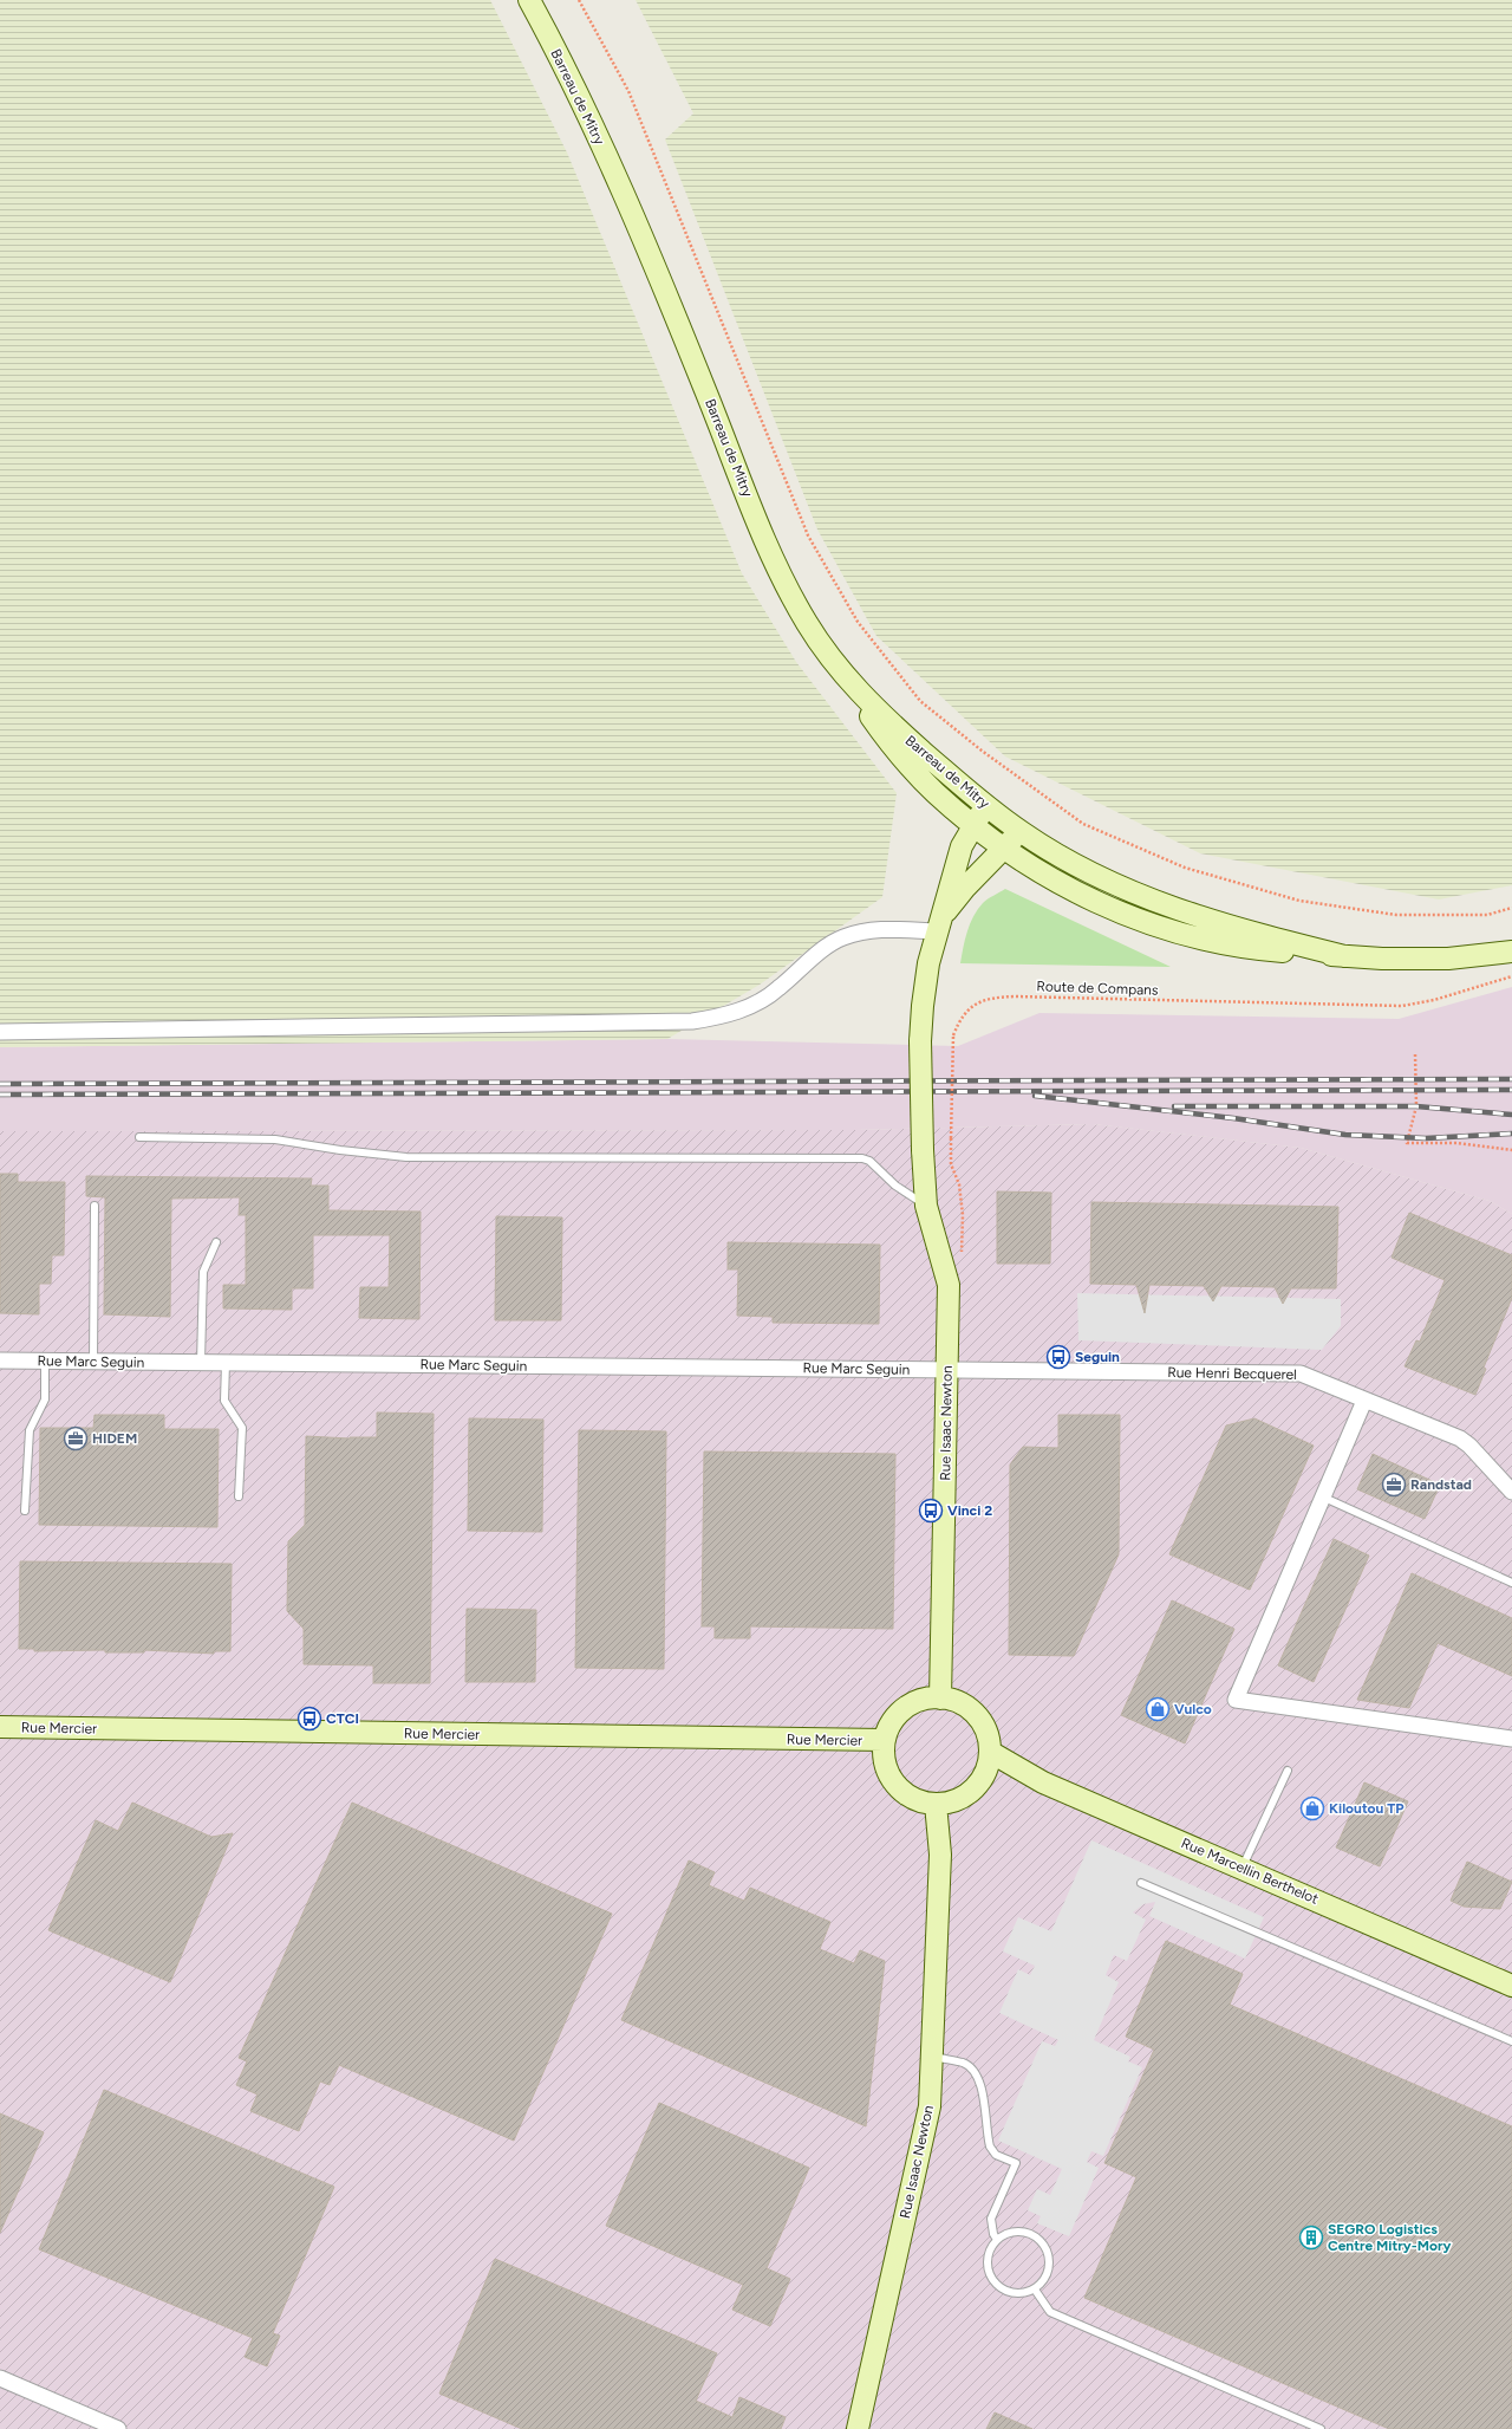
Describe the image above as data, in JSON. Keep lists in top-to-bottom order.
{
  "streets": {
    "street": [
      "Barreau de Mitry",
      "Rue Marc Seguin",
      "Rue Henri Becquerel",
      "Rue Isaac Newton",
      "Rue Mercier",
      "Rue Marcellin Berthelot"
    ],
    "path": ["Route de Compans"]
  },
  "crossings": [
    ["Barreau de Mitry", "Rue Isaac Newton"],
    ["Route de Compans", "Rue Isaac Newton"],
    ["Rue Marc Seguin", "Rue Henri Becquerel"],
    ["Rue Marc Seguin", "Rue Isaac Newton"],
    ["Rue Henri Becquerel", "Rue Isaac Newton"],
    ["Rue Isaac Newton", "Rue Mercier"],
    ["Rue Isaac Newton", "Rue Marcellin Berthelot"],
    ["Rue Mercier", "Rue Marcellin Berthelot"]
  ],
  "places": {
    "bus stop": ["Seguin", "Vinci 2", "CTCI"],
    "office": ["HIDEM", "Randstad"],
    "shop": ["Vulco", "Kiloutou TP"],
    "building": ["SEGRO Logistics Centre Mitry-Mory"]
  }
}
